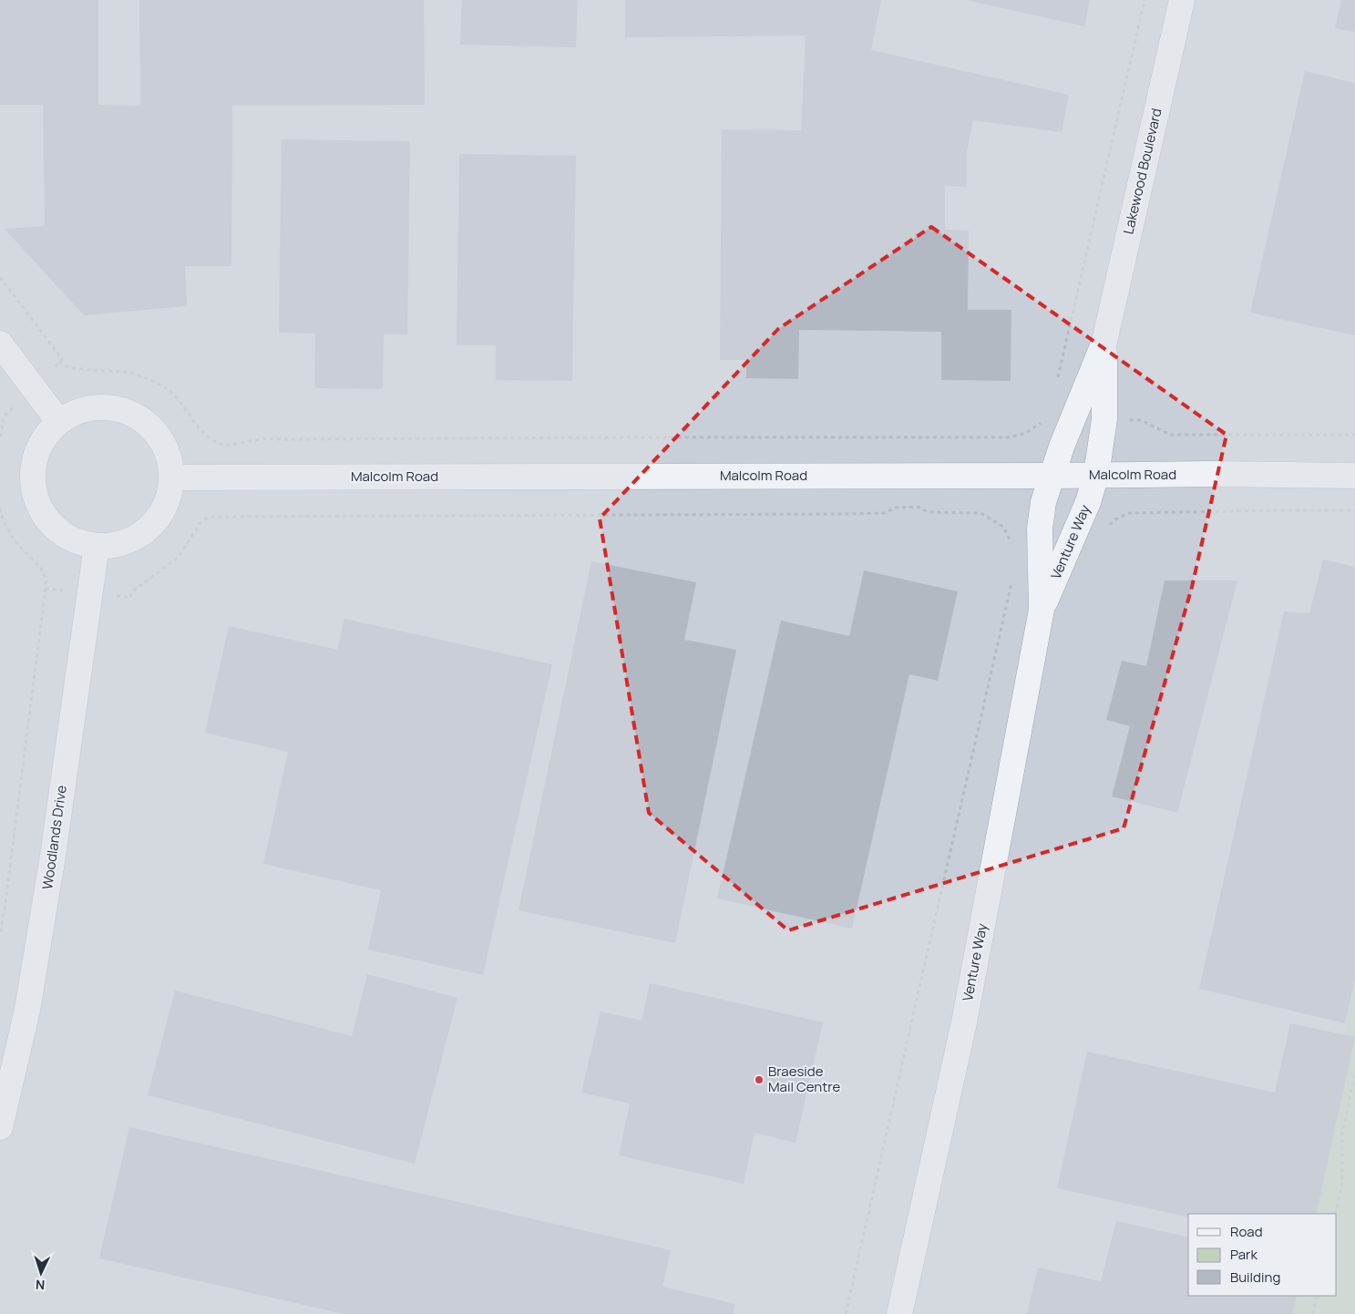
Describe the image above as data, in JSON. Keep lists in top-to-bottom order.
{
  "streets": {
    "street": [
      "Lakewood Boulevard",
      "Malcolm Road",
      "Venture Way",
      "Woodlands Drive"
    ]
  },
  "crossings": [
    ["Lakewood Boulevard", "Malcolm Road"],
    ["Lakewood Boulevard", "Venture Way"],
    ["Malcolm Road", "Venture Way"],
    ["Malcolm Road", "Woodlands Drive"]
  ],
  "places": ["Braeside Mail Centre"],
  "legend": ["Road", "Park", "Building"],
  "north": "bottom"
}
